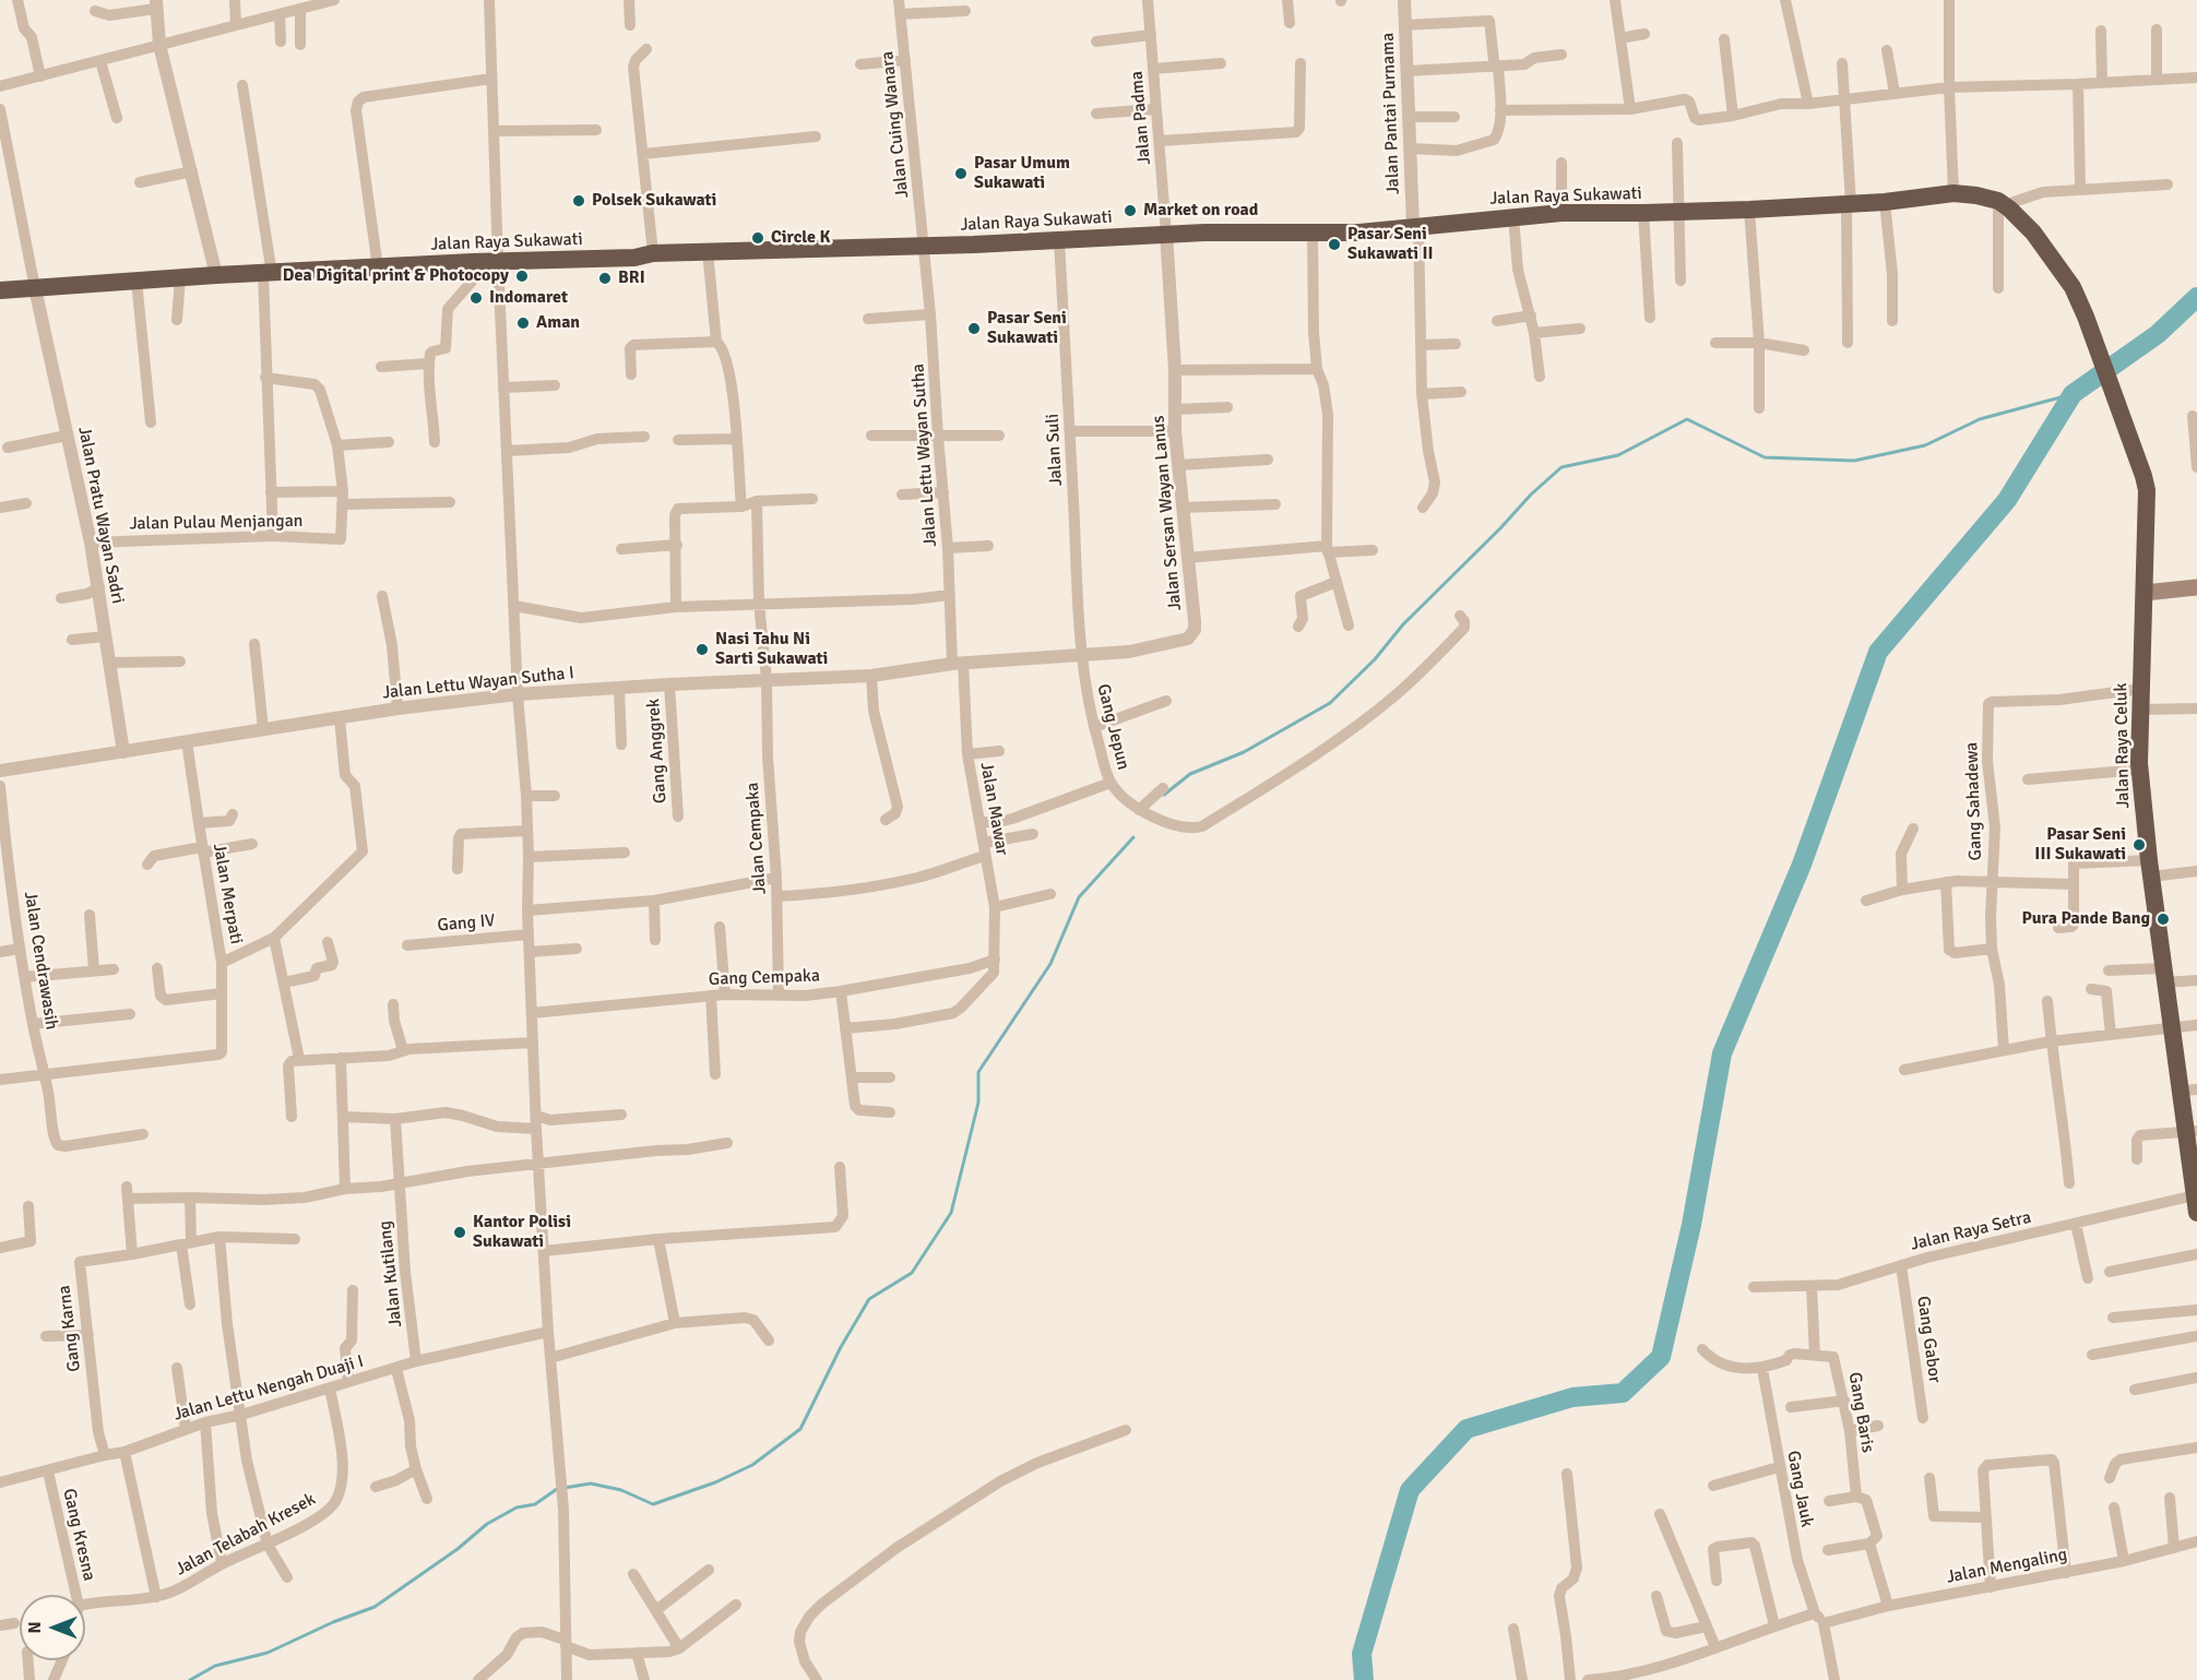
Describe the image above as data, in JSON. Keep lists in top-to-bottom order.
{
  "streets": {
    "highway": ["Jalan Raya Sukawati", "Jalan Raya Celuk"],
    "street": [
      "Jalan Pantai Purnama",
      "Jalan Padma",
      "Jalan Cuing Wanara",
      "Jalan Suli",
      "Jalan Lettu Wayan Sutha",
      "Jalan Sersan Wayan Lanus",
      "Jalan Pratu Wayan Sadri",
      "Jalan Pulau Menjangan",
      "Jalan Lettu Wayan Sutha I",
      "Gang Jepun",
      "Gang Anggrek",
      "Gang Sahadewa",
      "Jalan Mawar",
      "Jalan Cempaka",
      "Jalan Merpati",
      "Gang IV",
      "Jalan Cendrawasih",
      "Gang Cempaka",
      "Jalan Raya Setra",
      "Jalan Kutilang",
      "Gang Karna",
      "Gang Gabor",
      "Jalan Lettu Nengah Duaji I",
      "Gang Baris",
      "Gang Jauk",
      "Gang Kresna",
      "Jalan Telabah Kresek",
      "Jalan Mengaling"
    ]
  },
  "crossings": [
    ["Jalan Pantai Purnama", "Jalan Raya Sukawati"],
    ["Jalan Padma", "Jalan Raya Sukawati"],
    ["Jalan Padma", "Jalan Sersan Wayan Lanus"],
    ["Jalan Cuing Wanara", "Jalan Raya Sukawati"],
    ["Jalan Cuing Wanara", "Jalan Lettu Wayan Sutha"],
    ["Jalan Raya Sukawati", "Jalan Suli"],
    ["Jalan Raya Sukawati", "Jalan Lettu Wayan Sutha"],
    ["Jalan Raya Sukawati", "Jalan Sersan Wayan Lanus"],
    ["Jalan Raya Sukawati", "Jalan Pratu Wayan Sadri"],
    ["Jalan Raya Sukawati", "Jalan Raya Celuk"],
    ["Jalan Suli", "Jalan Sersan Wayan Lanus"],
    ["Jalan Suli", "Gang Jepun"],
    ["Jalan Lettu Wayan Sutha", "Jalan Sersan Wayan Lanus"],
    ["Jalan Lettu Wayan Sutha", "Jalan Lettu Wayan Sutha I"],
    ["Jalan Lettu Wayan Sutha", "Jalan Mawar"],
    ["Jalan Sersan Wayan Lanus", "Jalan Lettu Wayan Sutha I"],
    ["Jalan Sersan Wayan Lanus", "Gang Jepun"],
    ["Jalan Sersan Wayan Lanus", "Jalan Mawar"],
    ["Jalan Pratu Wayan Sadri", "Jalan Pulau Menjangan"],
    ["Jalan Pratu Wayan Sadri", "Jalan Lettu Wayan Sutha I"],
    ["Jalan Lettu Wayan Sutha I", "Gang Anggrek"],
    ["Jalan Lettu Wayan Sutha I", "Jalan Mawar"],
    ["Jalan Lettu Wayan Sutha I", "Jalan Cempaka"],
    ["Jalan Lettu Wayan Sutha I", "Jalan Merpati"],
    ["Jalan Raya Celuk", "Gang Sahadewa"],
    ["Jalan Raya Celuk", "Jalan Raya Setra"],
    ["Jalan Mawar", "Gang Cempaka"],
    ["Jalan Cempaka", "Gang Cempaka"],
    ["Jalan Merpati", "Jalan Cendrawasih"],
    ["Jalan Raya Setra", "Gang Gabor"],
    ["Jalan Kutilang", "Jalan Lettu Nengah Duaji I"],
    ["Gang Karna", "Jalan Lettu Nengah Duaji I"],
    ["Jalan Lettu Nengah Duaji I", "Gang Kresna"],
    ["Jalan Lettu Nengah Duaji I", "Jalan Telabah Kresek"],
    ["Gang Baris", "Jalan Mengaling"]
  ],
  "places": [
    "Pasar Umum Sukawati",
    "Polsek Sukawati",
    "Market on road",
    "Circle K",
    "Pasar Seni Sukawati II",
    "Dea Digital print & Photocopy",
    "BRI",
    "Indomaret",
    "Aman",
    "Pasar Seni Sukawati",
    "Nasi Tahu Ni Sarti Sukawati",
    "Pasar Seni III Sukawati",
    "Pura Pande Bang",
    "Kantor Polisi Sukawati"
  ],
  "north": "left"
}
